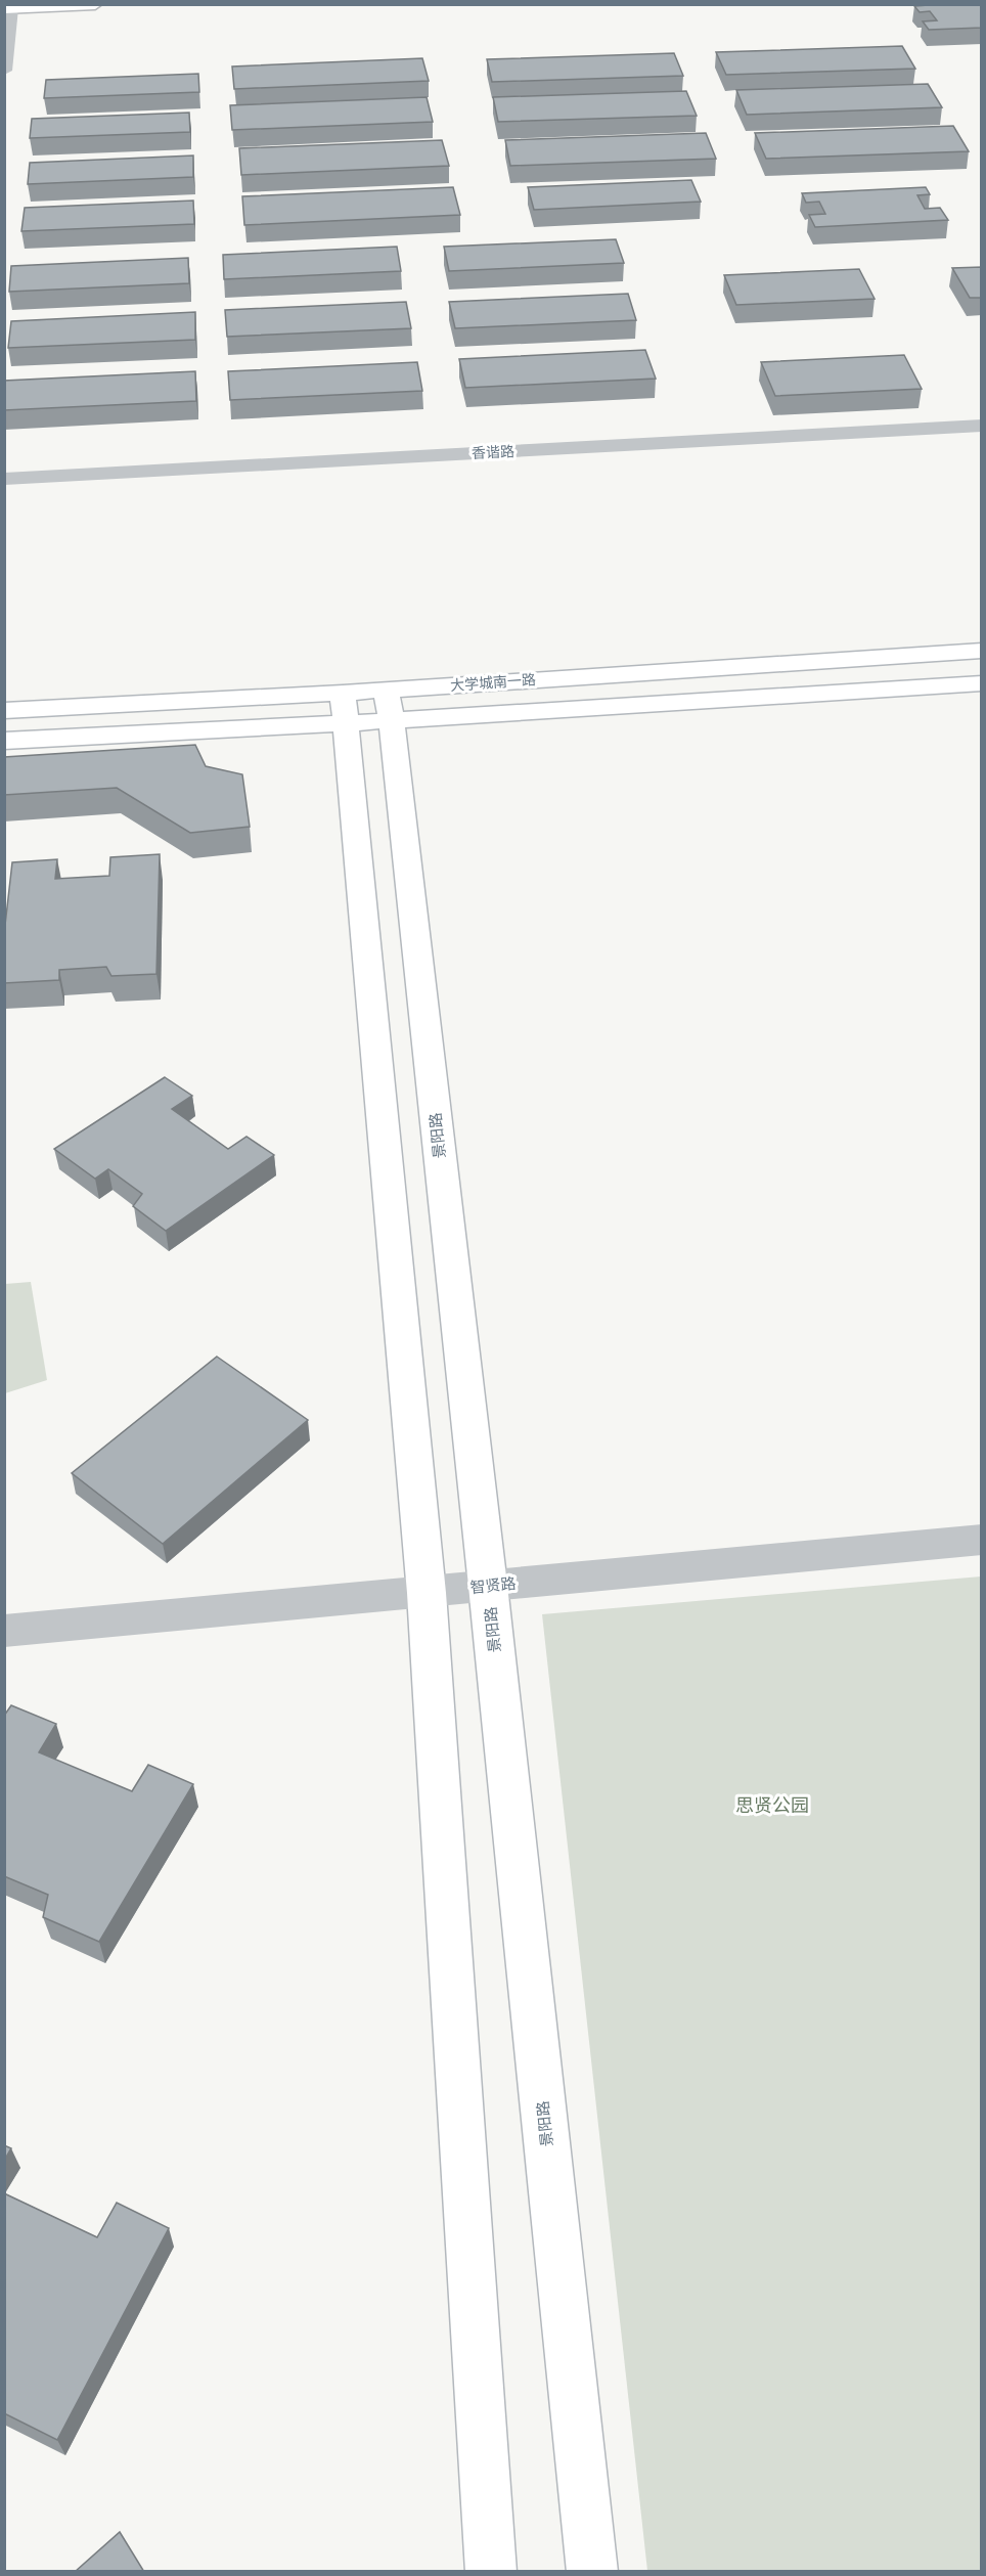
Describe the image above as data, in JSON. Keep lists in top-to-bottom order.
{
  "streets": {
    "main road": ["大学城南一路", "景阳路"],
    "street": ["香谐路", "智贤路"]
  },
  "crossings": [
    ["大学城南一路", "景阳路"],
    ["景阳路", "智贤路"]
  ],
  "parks": ["思贤公园"]
}
